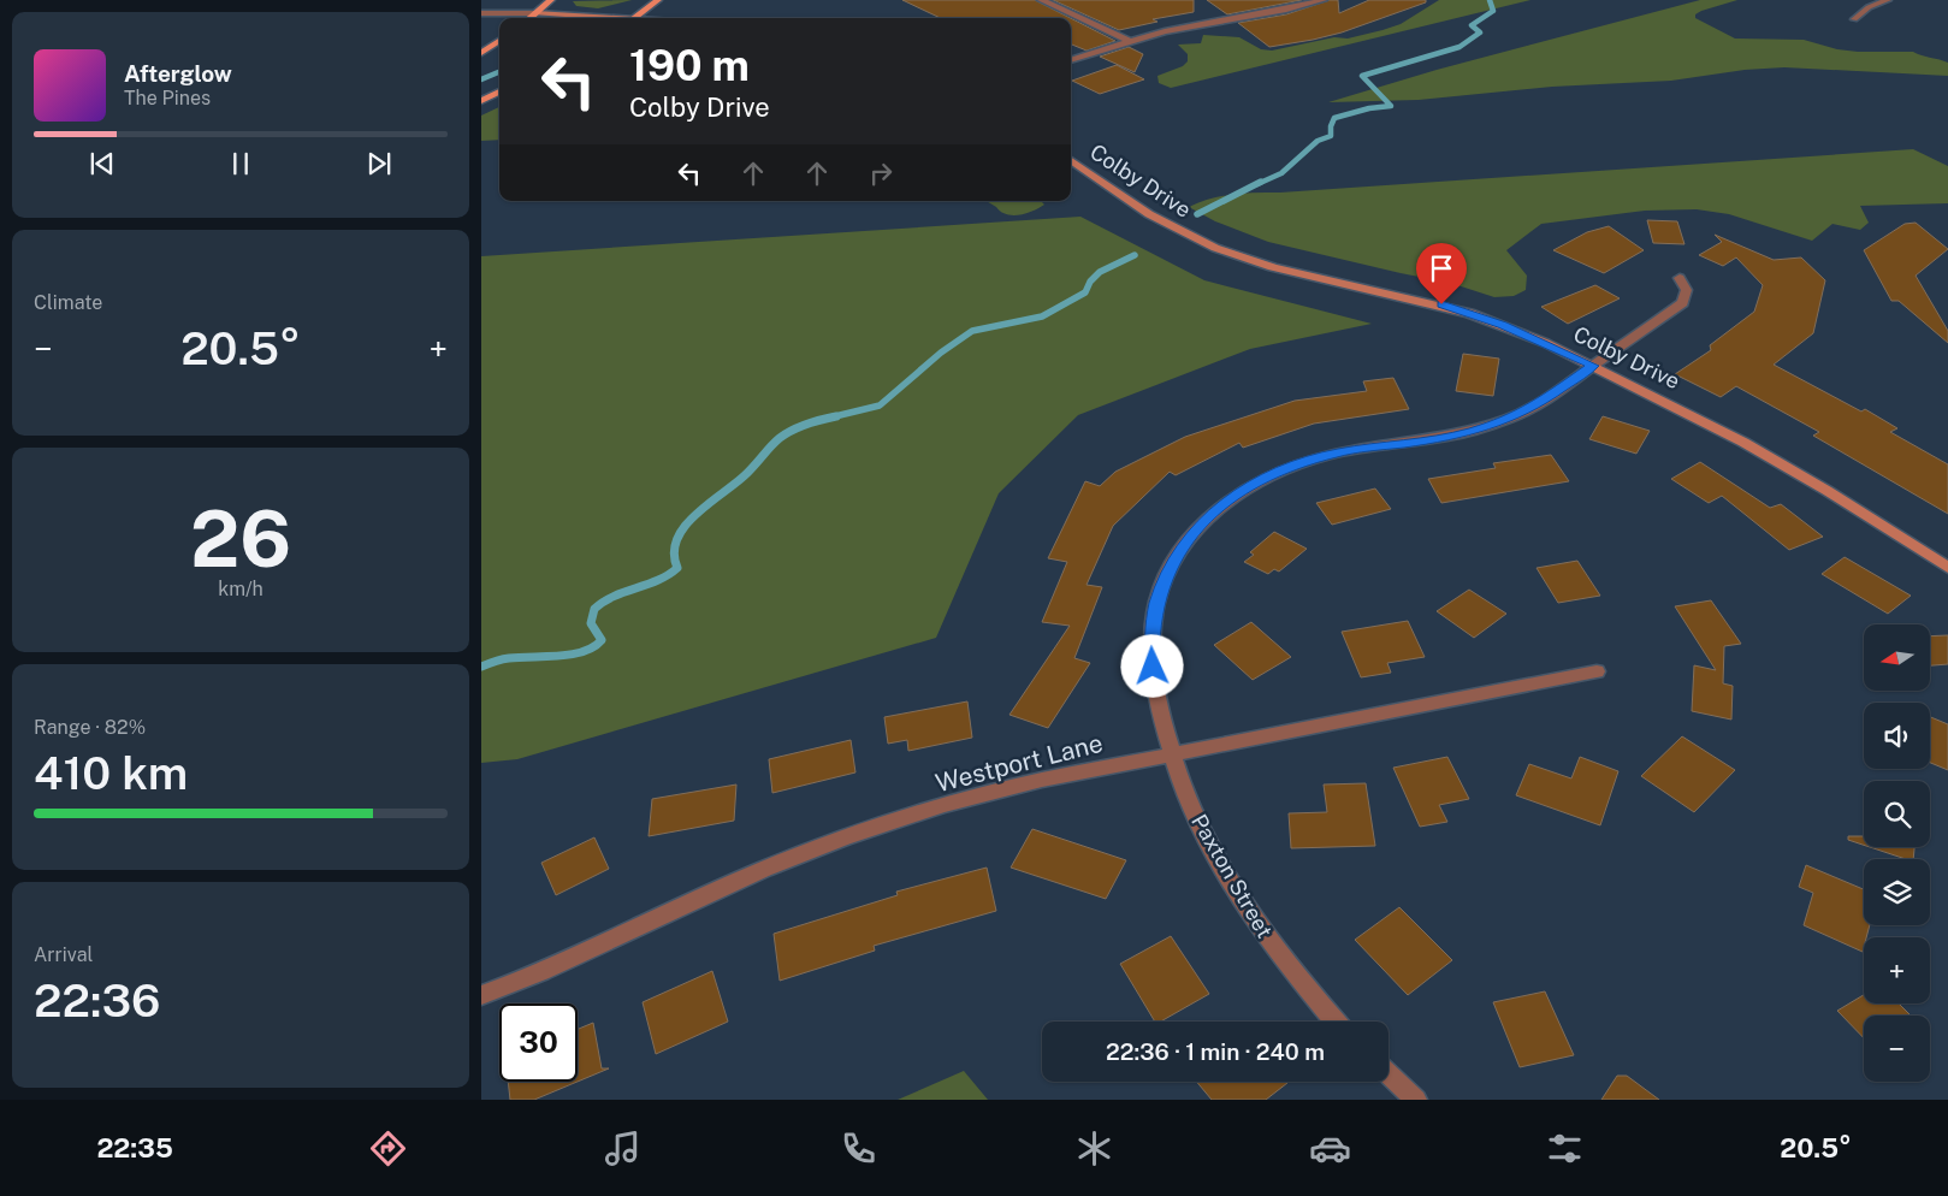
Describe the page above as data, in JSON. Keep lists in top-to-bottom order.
{
  "streets": {
    "street": ["Colby Drive", "Westport Lane", "Paxton Street"]
  },
  "crossings": [
    ["Colby Drive", "Paxton Street"],
    ["Westport Lane", "Paxton Street"]
  ],
  "north": "left",
  "page": {
    "turn": ["190 m", "Colby Drive"],
    "song": ["Afterglow", "The Pines"],
    "tile": [
      "Climate",
      ["26", "km/h"],
      ["Range · 82%", "410 km"],
      ["Arrival", "22:36"]
    ],
    "heat": ["−", "20.5°", "+"],
    "map_buttons": ["+", "−"],
    "limit": "30",
    "trip": "22:36 · 1 min · 240 m",
    "tabs": ["22:35", "20.5°"]
  }
}
